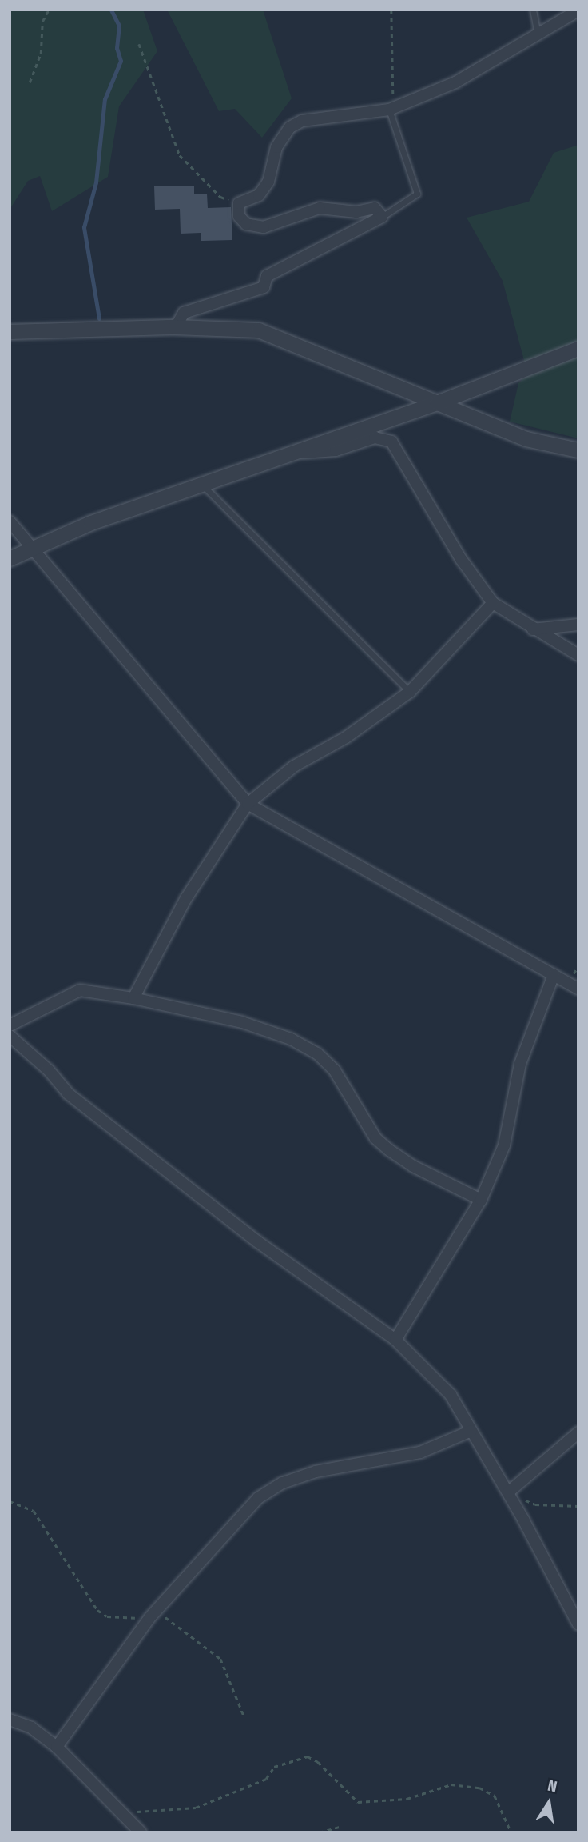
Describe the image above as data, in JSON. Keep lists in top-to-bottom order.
{
  "north": "top"
}
